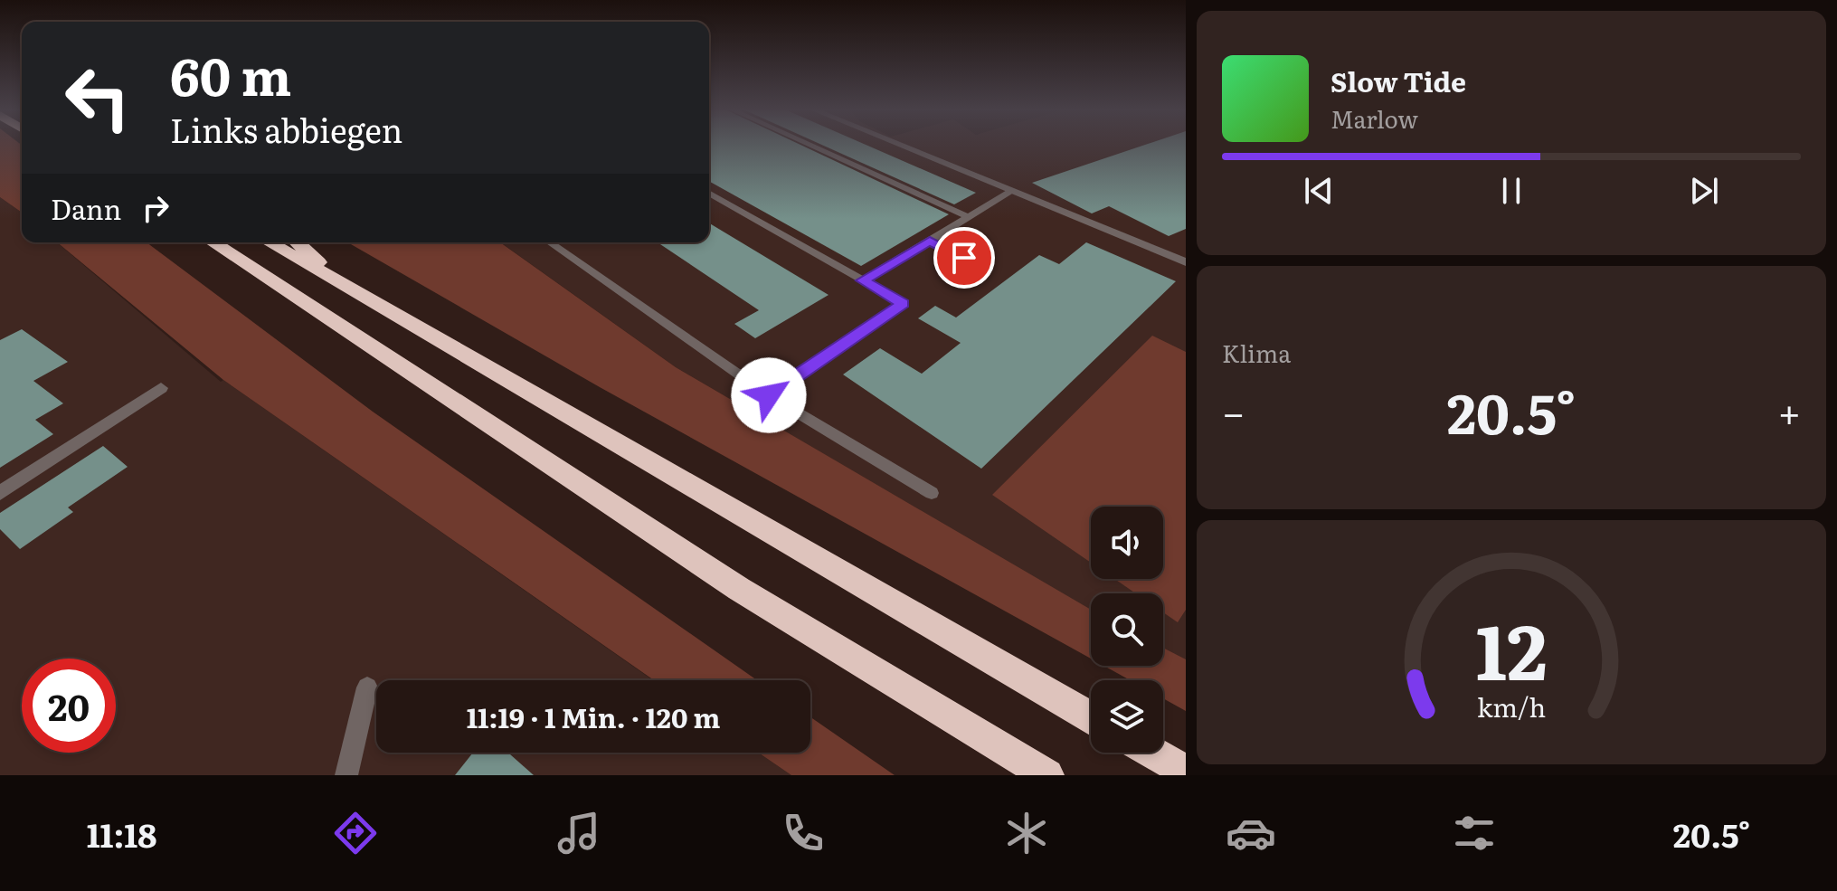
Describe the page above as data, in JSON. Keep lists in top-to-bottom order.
{
  "page": {
    "turn": ["60 m", "Links abbiegen"],
    "song": ["Slow Tide", "Marlow"],
    "then": "Dann",
    "tile": "Klima",
    "heat": ["−", "20.5°", "+"],
    "limit": "20",
    "trip": "11:19 · 1 Min. · 120 m",
    "tabs": ["11:18", "20.5°"],
    "gauge": ["12", "km/h"]
  }
}
